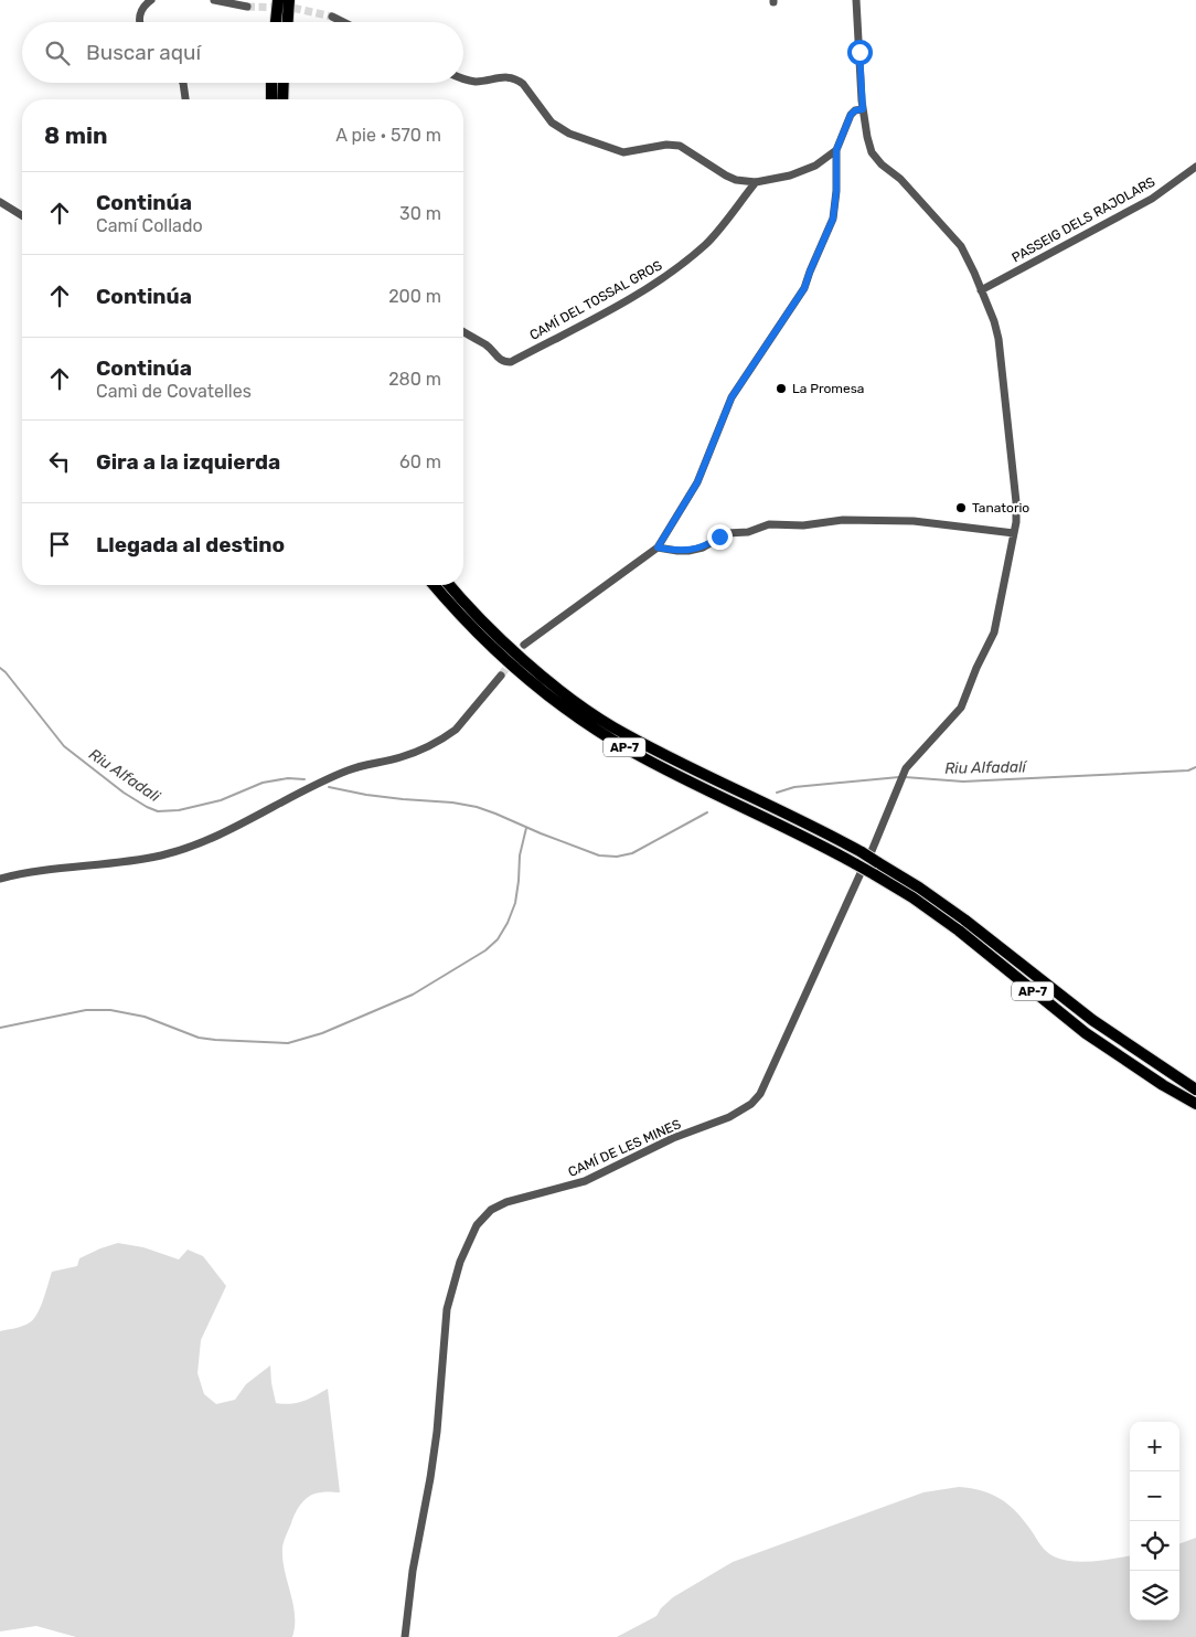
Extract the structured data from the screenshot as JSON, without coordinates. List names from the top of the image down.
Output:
{
  "streets": {
    "highway": ["AP-7"],
    "street": ["PASSEIG DELS RAJOLARS", "CAMÍ DEL TOSSAL GROS", "CAMÍ DE LES MINES"]
  },
  "crossings": [
    ["AP-7", "CAMÍ DE LES MINES"]
  ],
  "water": ["Riu Alfadalí", "Riu Alfadali"],
  "places": ["La Promesa", "Tanatorio"],
  "page": {
    "search": "Buscar aquí",
    "heading": ["8 min", "A pie · 570 m"],
    "list": [
      ["Continúa", "Camí Collado", "30 m"],
      ["Continúa", "200 m"],
      ["Continúa", "Camì de Covatelles", "280 m"],
      ["Gira a la izquierda", "60 m"],
      "Llegada al destino"
    ],
    "map_buttons": ["+", "−"]
  }
}
